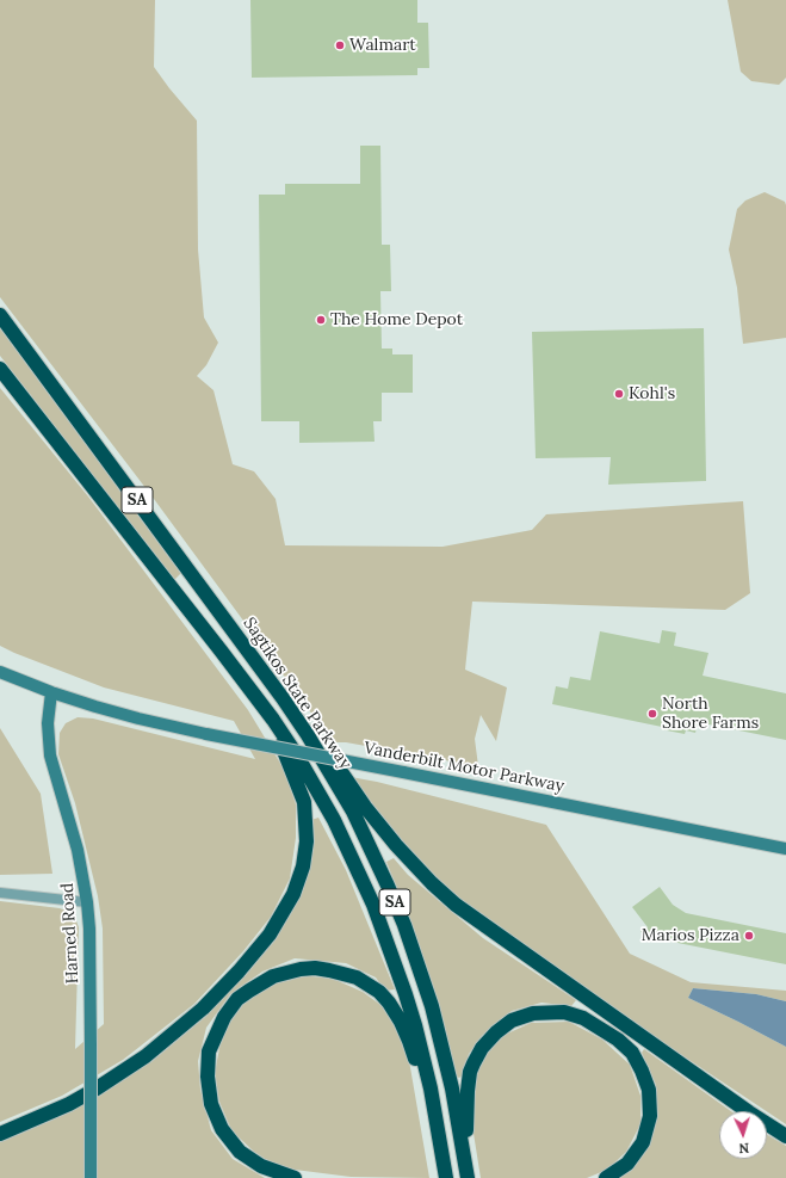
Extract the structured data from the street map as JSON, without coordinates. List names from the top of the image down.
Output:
{
  "streets": {
    "highway": ["SA", "Sagtikos State Parkway"],
    "main road": ["Vanderbilt Motor Parkway", "Harned Road"]
  },
  "crossings": [
    ["Vanderbilt Motor Parkway", "Harned Road"]
  ],
  "places": [
    "Walmart",
    "The Home Depot",
    "Kohl's",
    "North Shore Farms",
    "Marios Pizza"
  ],
  "north": "bottom"
}
